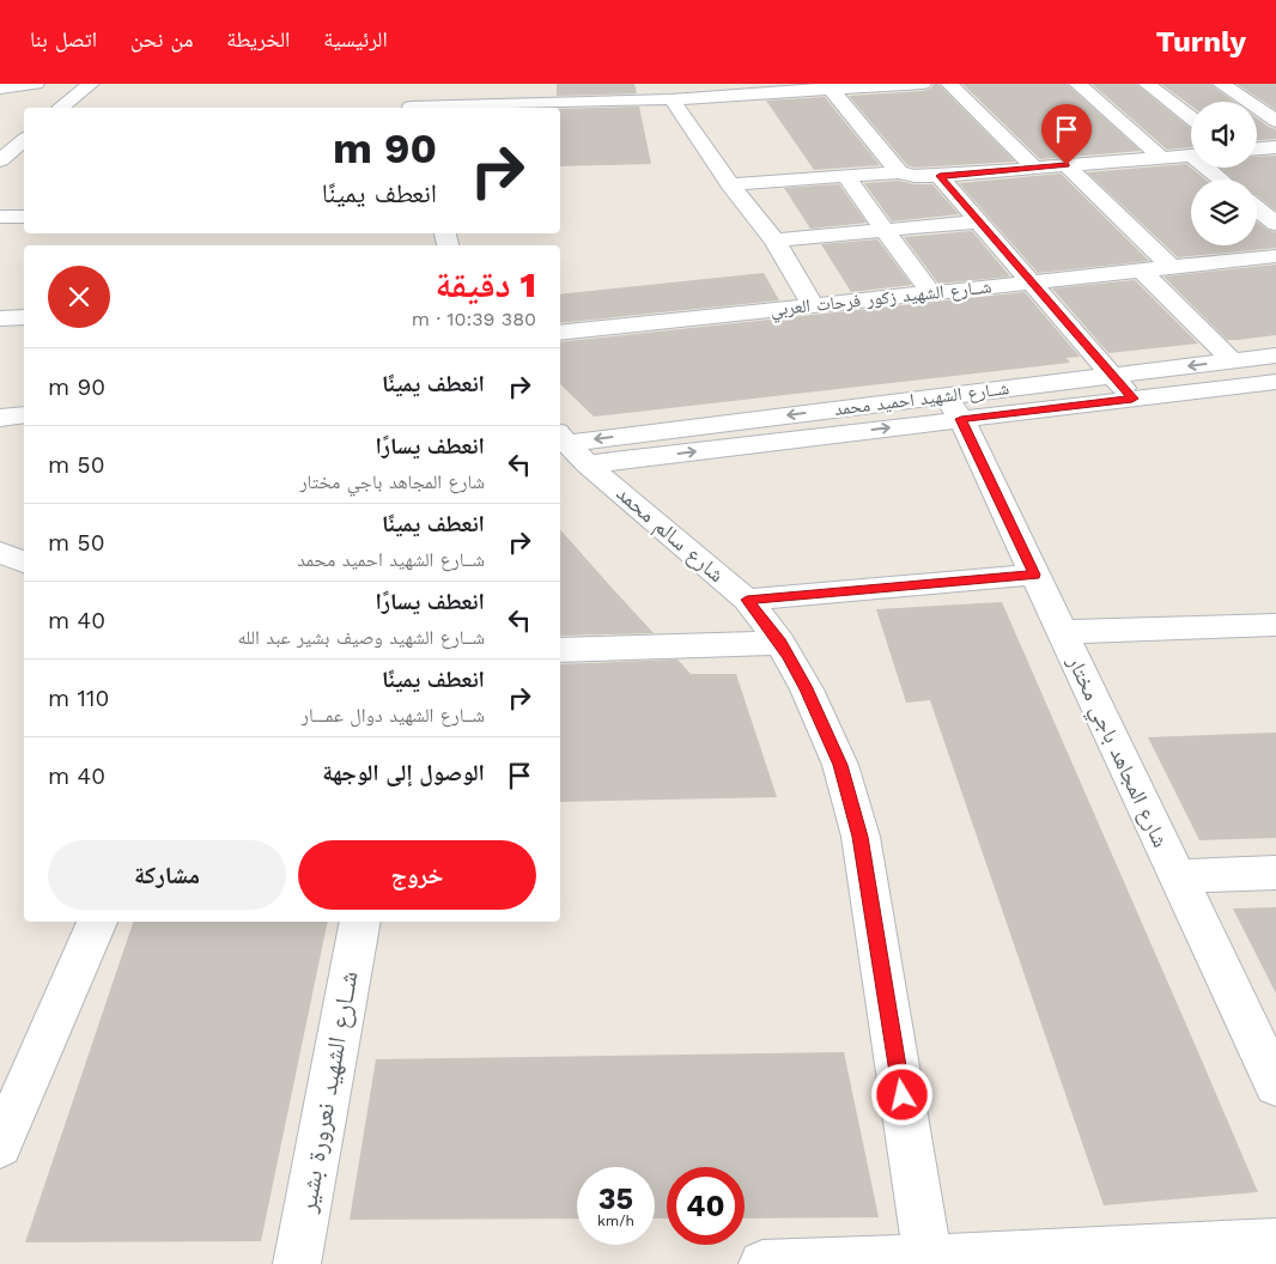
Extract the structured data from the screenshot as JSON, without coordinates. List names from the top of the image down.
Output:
{
  "streets": {
    "street": [
      "شــارع الشهيد زكور فرحات العربي",
      "شــارع الشهيد احميد محمد",
      "شارع سالم محمد",
      "شارع المجاهد باجي مختار",
      "شــارع الشهيد نعرورة بشير"
    ]
  },
  "crossings": [
    ["شــارع الشهيد احميد محمد", "شارع سالم محمد"],
    ["شــارع الشهيد احميد محمد", "شارع المجاهد باجي مختار"]
  ],
  "page": {
    "header": "Turnly",
    "nav": [
      "الرئيسية",
      "الخريطة",
      "من نحن",
      "اتصل بنا"
    ],
    "turn": ["90 m", "انعطف يمينًا"],
    "heading": ["1 دقيقة", "380 m · 10:39"],
    "list": [
      {
        "name": "انعطف يمينًا",
        "value": "90 m"
      },
      {
        "name": "انعطف يسارًا",
        "note": "شارع المجاهد باجي مختار",
        "value": "50 m"
      },
      {
        "name": "انعطف يمينًا",
        "note": "شــارع الشهيد احميد محمد",
        "value": "50 m"
      },
      {
        "name": "انعطف يسارًا",
        "note": "شــارع الشهيد وصيف بشير عبد الله",
        "value": "40 m"
      },
      {
        "name": "انعطف يمينًا",
        "note": "شــارع الشهيد دوال عمـــار",
        "value": "110 m"
      },
      {
        "name": "الوصول إلى الوجهة",
        "value": "40 m"
      }
    ],
    "buttons": ["خروج", "مشاركة"],
    "speed": "35 km/h",
    "limit": "40"
  }
}
